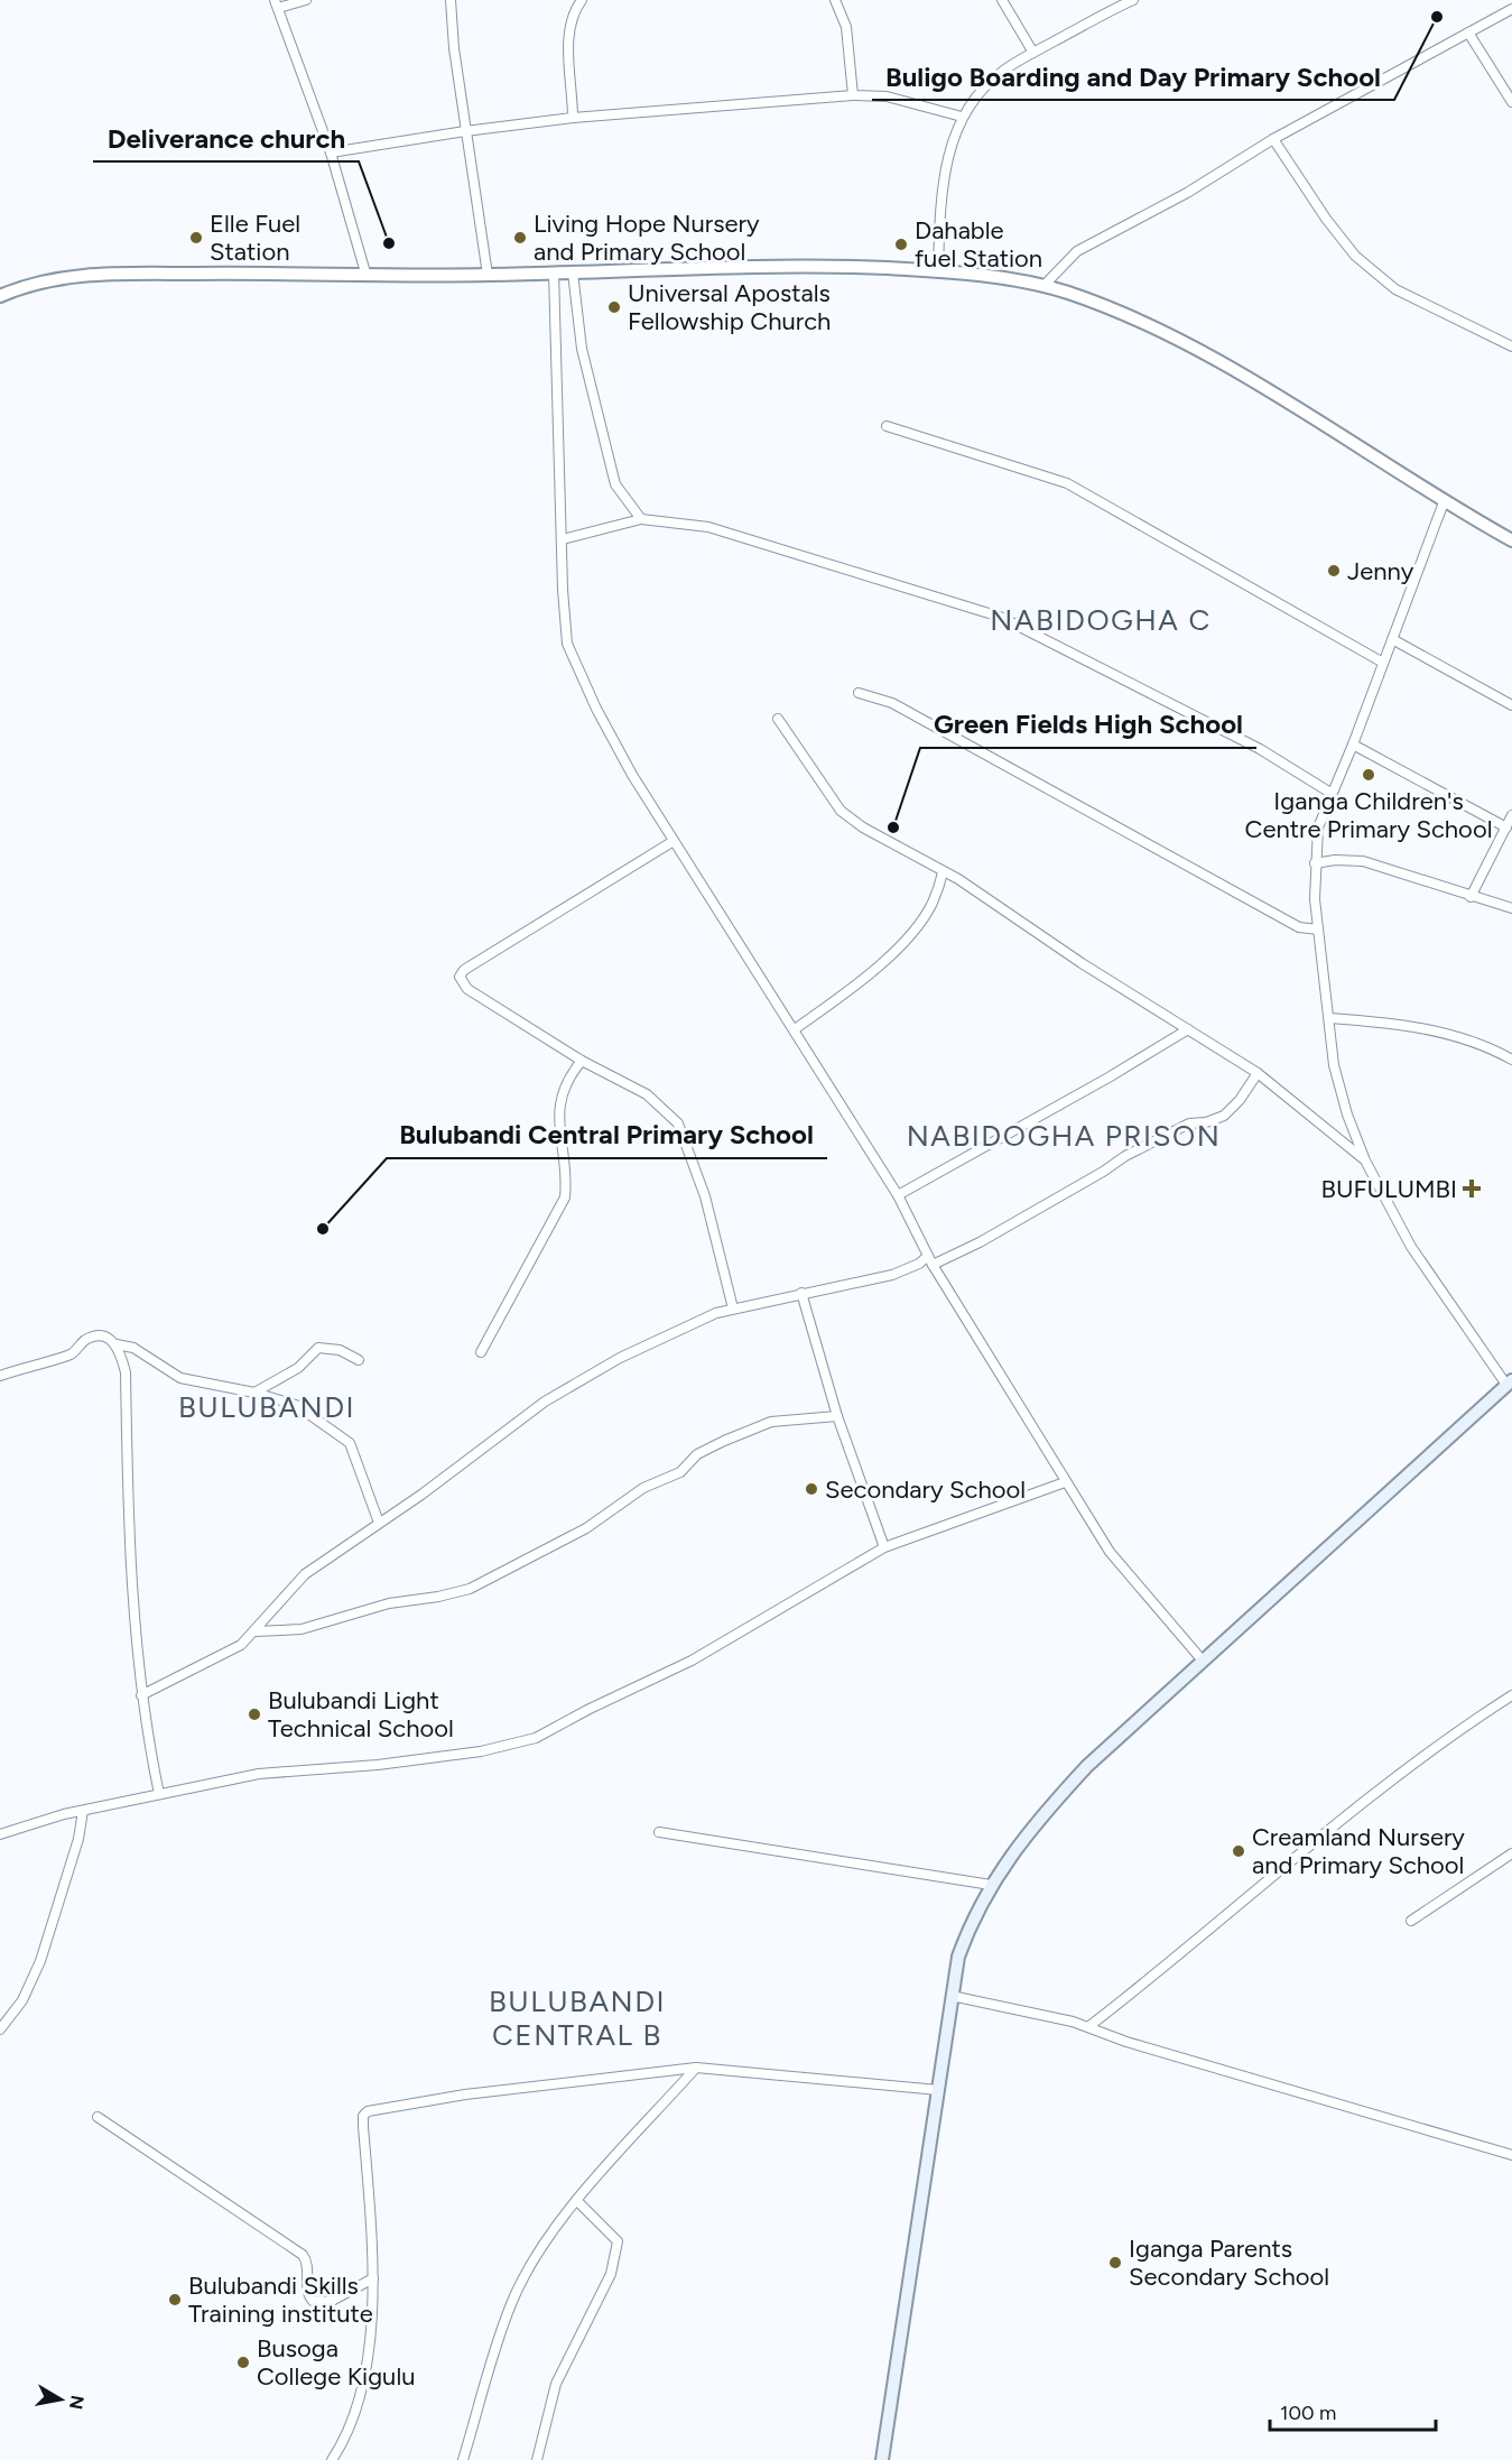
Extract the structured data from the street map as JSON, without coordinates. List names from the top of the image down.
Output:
{
  "districts": [
    "NABIDOGHA C",
    "NABIDOGHA PRISON",
    "BULUBANDI",
    "BULUBANDI CENTRAL B"
  ],
  "places": {
    "other": [
      "Buligo Boarding and Day Primary School",
      "Elle Fuel Station",
      "Living Hope Nursery and Primary School",
      "Deliverance church",
      "Dahable fuel Station",
      "Universal Apostals Fellowship Church",
      "Jenny",
      "Iganga Children's Centre Primary School",
      "Green Fields High School",
      "Bulubandi Central Primary School",
      "Secondary School",
      "Bulubandi Light Technical School",
      "Creamland Nursery and Primary School",
      "Iganga Parents Secondary School",
      "Bulubandi Skills Training institute",
      "Busoga College Kigulu"
    ],
    "health": ["BUFULUMBI"]
  },
  "scale_bar": "100 m",
  "north": "right"
}
